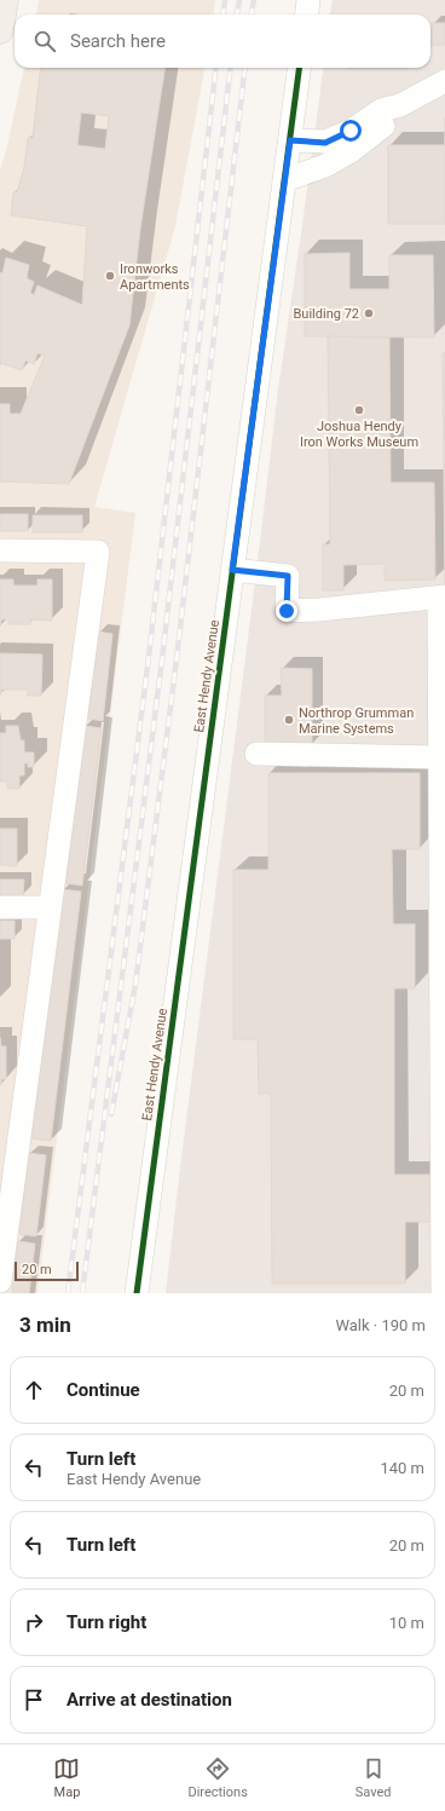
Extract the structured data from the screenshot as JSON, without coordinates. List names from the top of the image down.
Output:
{
  "streets": {
    "street": ["East Hendy Avenue"]
  },
  "places": [
    "Ironworks Apartments",
    "Building 72",
    "Joshua Hendy Iron Works Museum",
    "Northrop Grumman Marine Systems"
  ],
  "scale_bar": "20 m",
  "page": {
    "search": "Search here",
    "scale": "20 m",
    "heading": ["3 min", "Walk · 190 m"],
    "list": [
      ["Continue", "20 m"],
      ["Turn left", "East Hendy Avenue", "140 m"],
      ["Turn left", "20 m"],
      ["Turn right", "10 m"],
      "Arrive at destination"
    ],
    "nav": ["Map", "Directions", "Saved"]
  }
}
